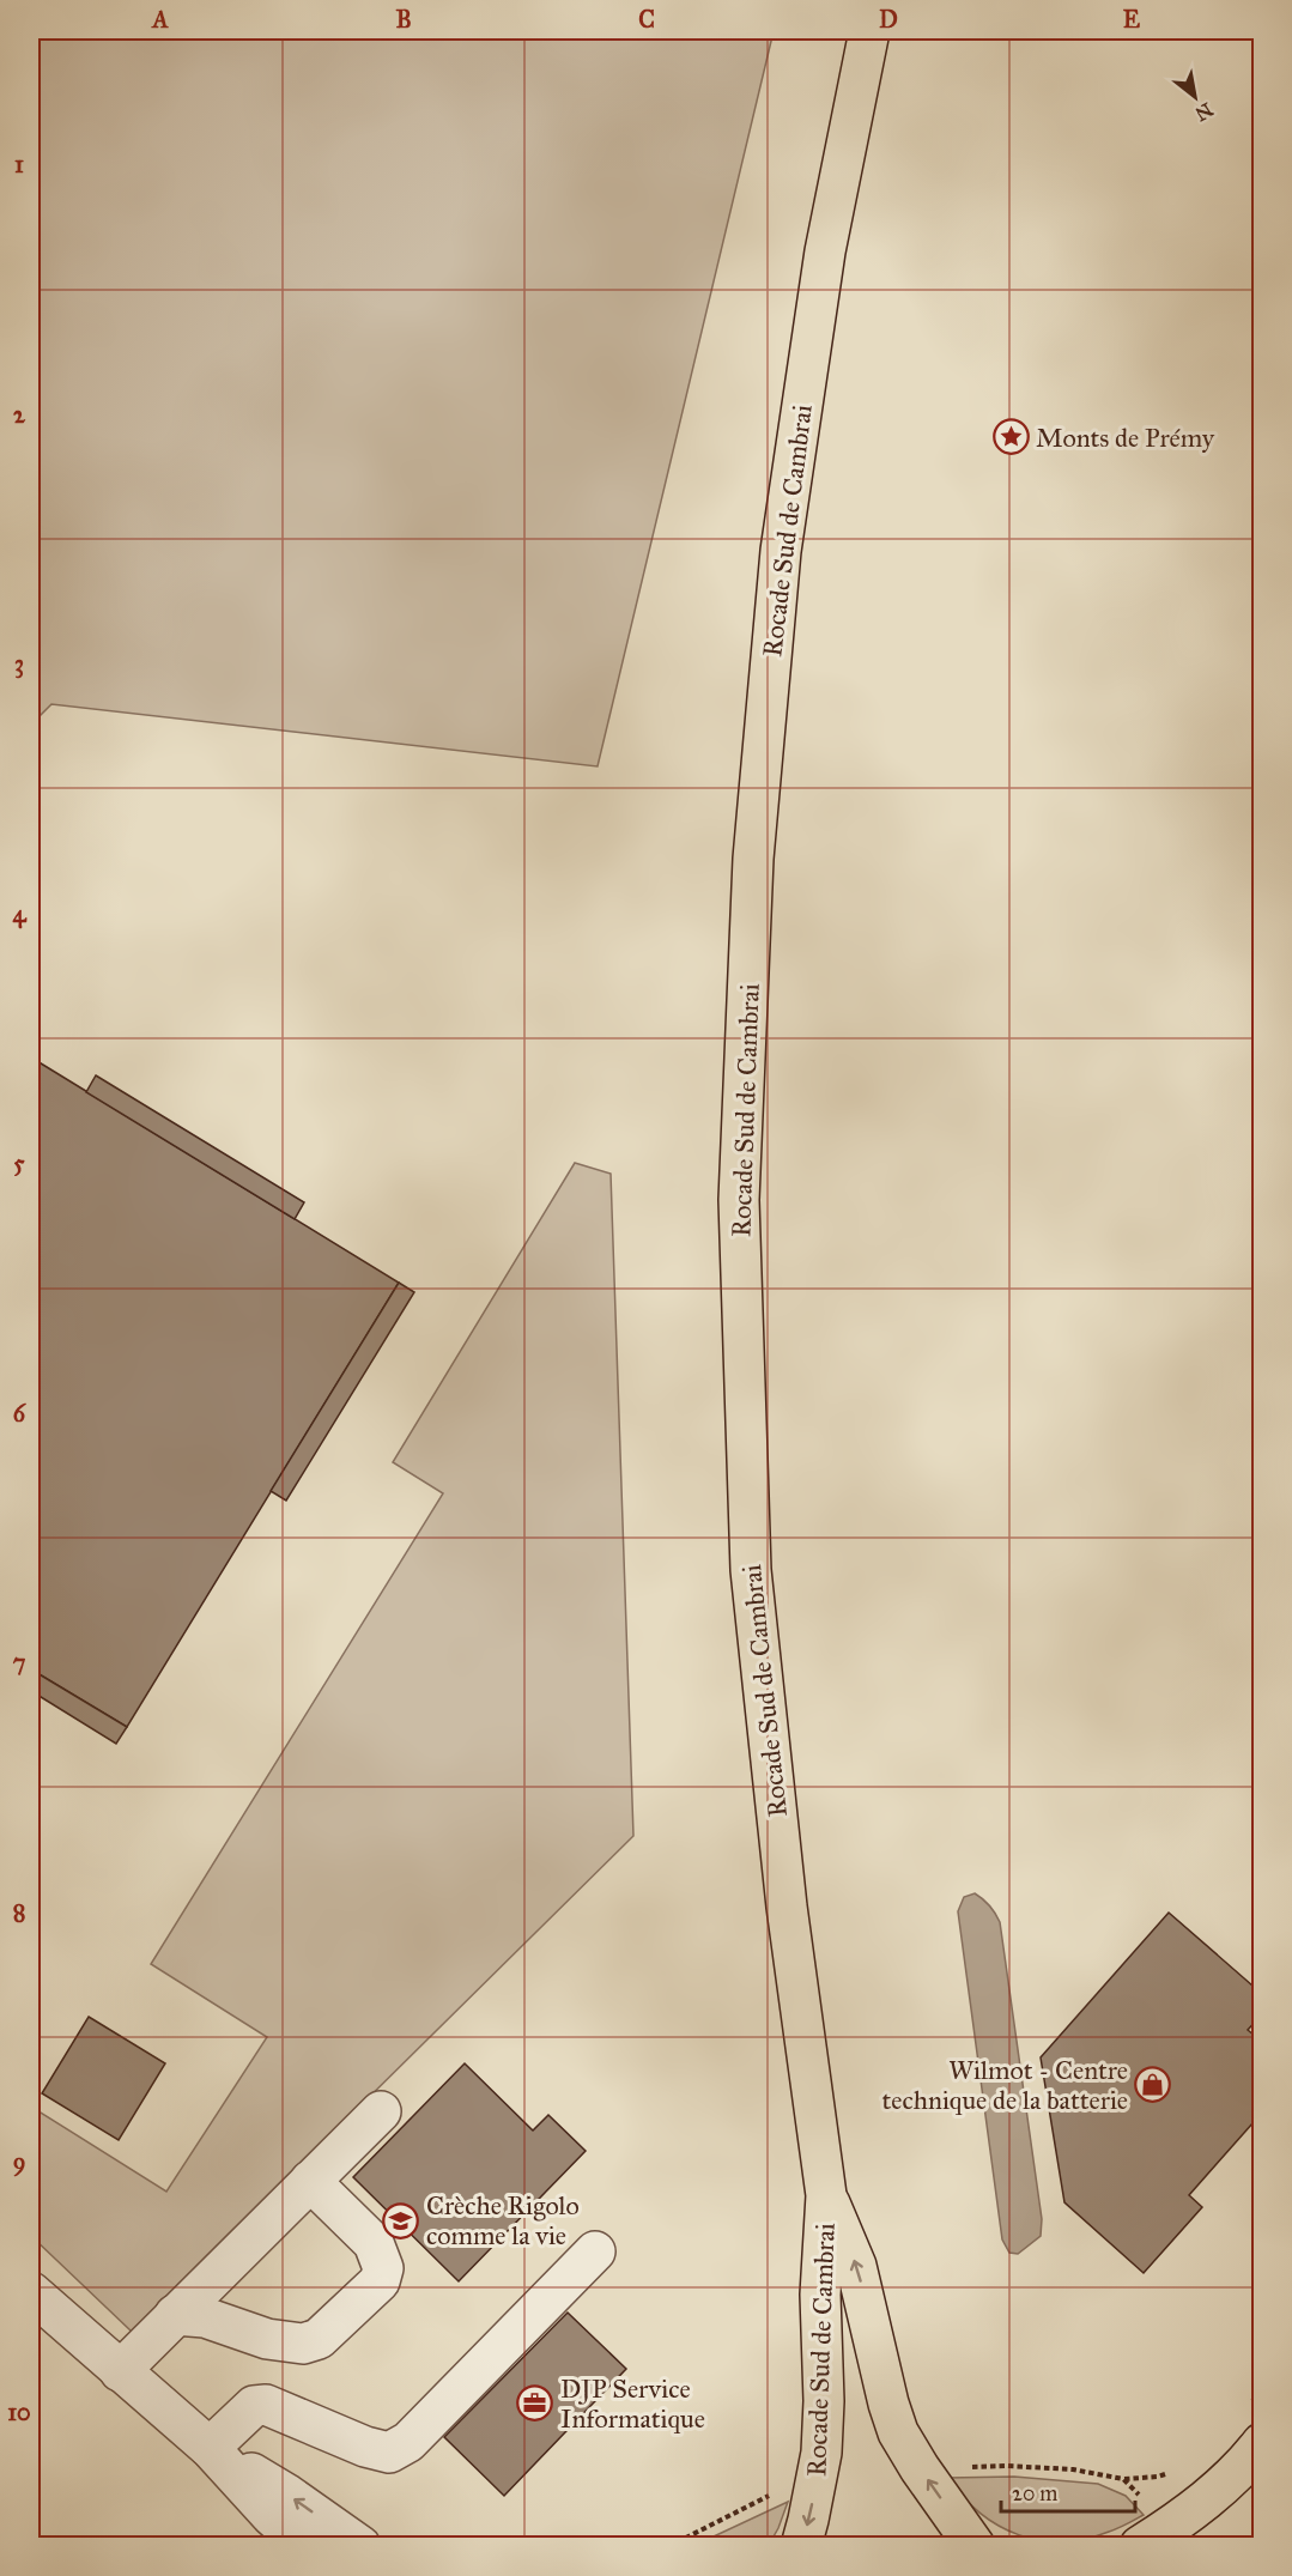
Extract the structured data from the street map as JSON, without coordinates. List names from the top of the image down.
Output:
{
  "streets": {
    "main road": ["Rocade Sud de Cambrai"]
  },
  "places": {
    "place": ["Monts de Prémy"],
    "shop": ["Wilmot - Centre technique de la batterie"],
    "school or university": ["Crèche Rigolo comme la vie"],
    "office": ["DJP Service Informatique"]
  },
  "scale_bar": "20 m",
  "north": "bottom right",
  "grid": {
    "columns": [
      "A",
      "B",
      "C",
      "D",
      "E"
    ],
    "rows": [
      "1",
      "2",
      "3",
      "4",
      "5",
      "6",
      "7",
      "8",
      "9",
      "10"
    ]
  }
}
